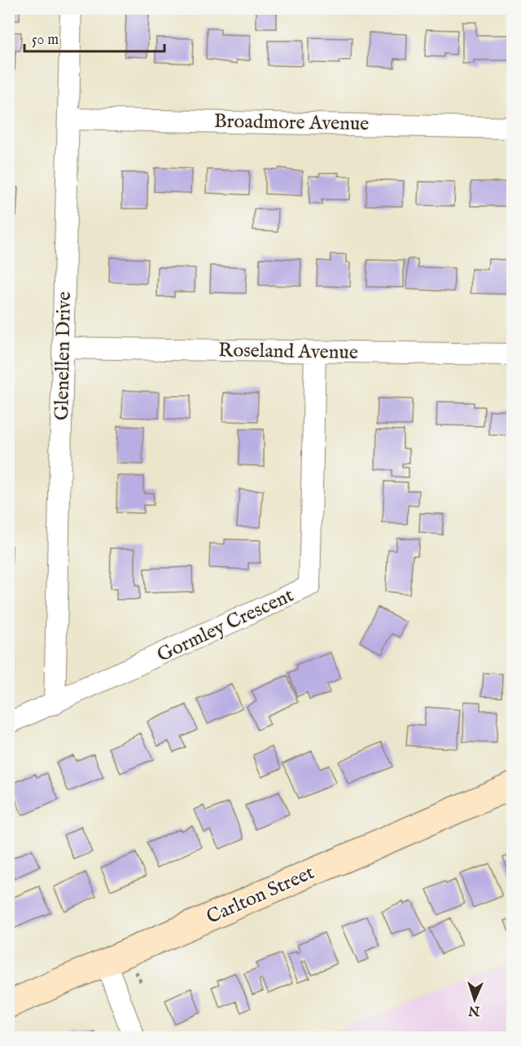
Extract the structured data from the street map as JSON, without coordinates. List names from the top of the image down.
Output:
{
  "streets": {
    "main road": ["Carlton Street"],
    "street": [
      "Broadmore Avenue",
      "Roseland Avenue",
      "Glenellen Drive",
      "Gormley Crescent"
    ]
  },
  "crossings": [
    ["Broadmore Avenue", "Glenellen Drive"],
    ["Roseland Avenue", "Glenellen Drive"],
    ["Roseland Avenue", "Gormley Crescent"],
    ["Glenellen Drive", "Gormley Crescent"]
  ],
  "scale_bar": "50 m",
  "north": "bottom"
}
